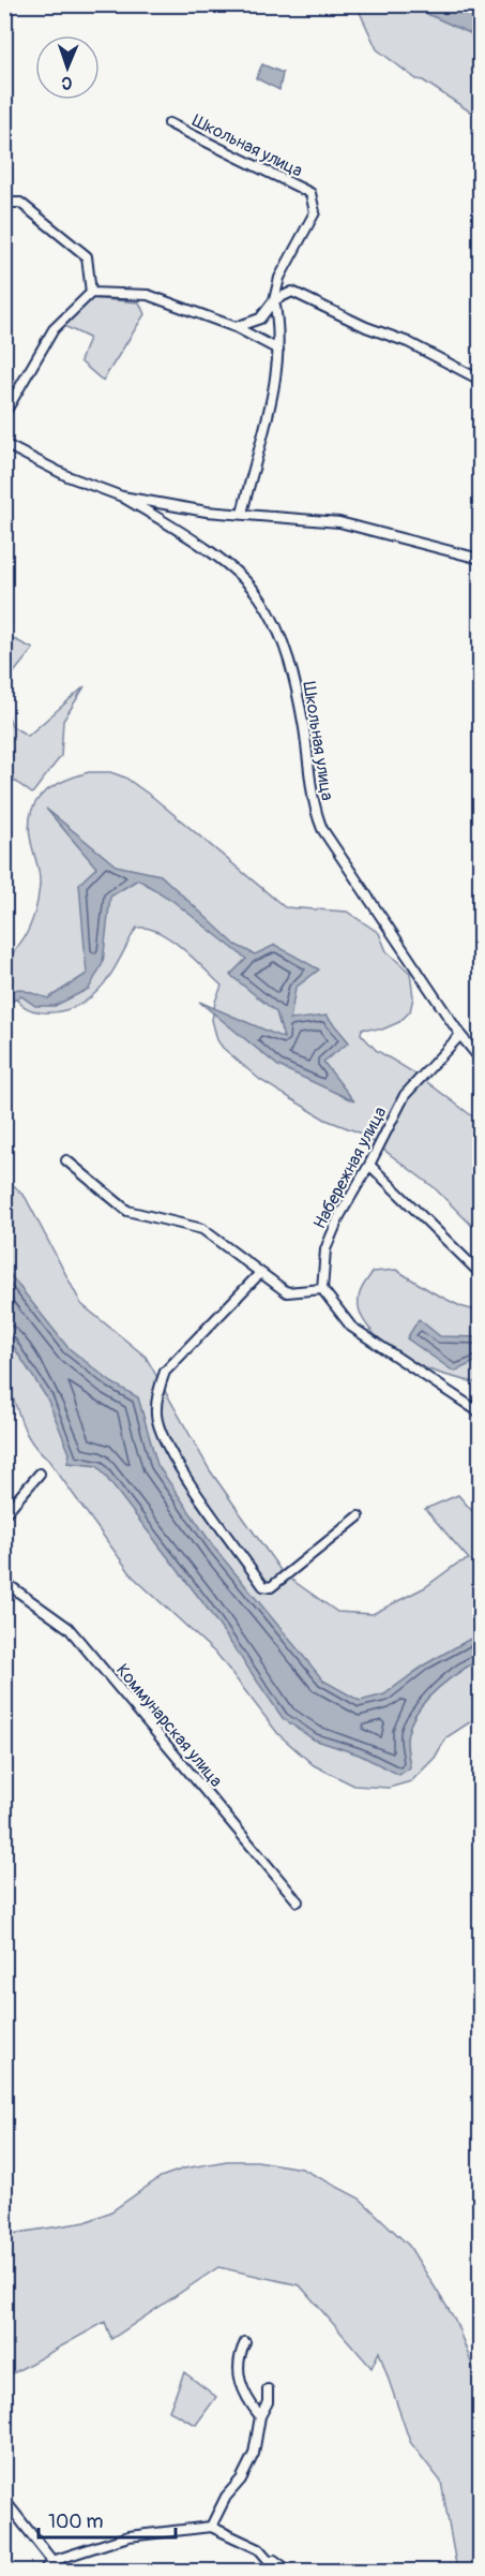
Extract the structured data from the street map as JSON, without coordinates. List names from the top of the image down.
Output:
{
  "streets": {
    "street": ["Школьная улица", "Набережная улица", "Коммунарская улица"]
  },
  "crossings": [
    ["Школьная улица", "Набережная улица"]
  ],
  "scale_bar": "100 m",
  "north": "bottom"
}
